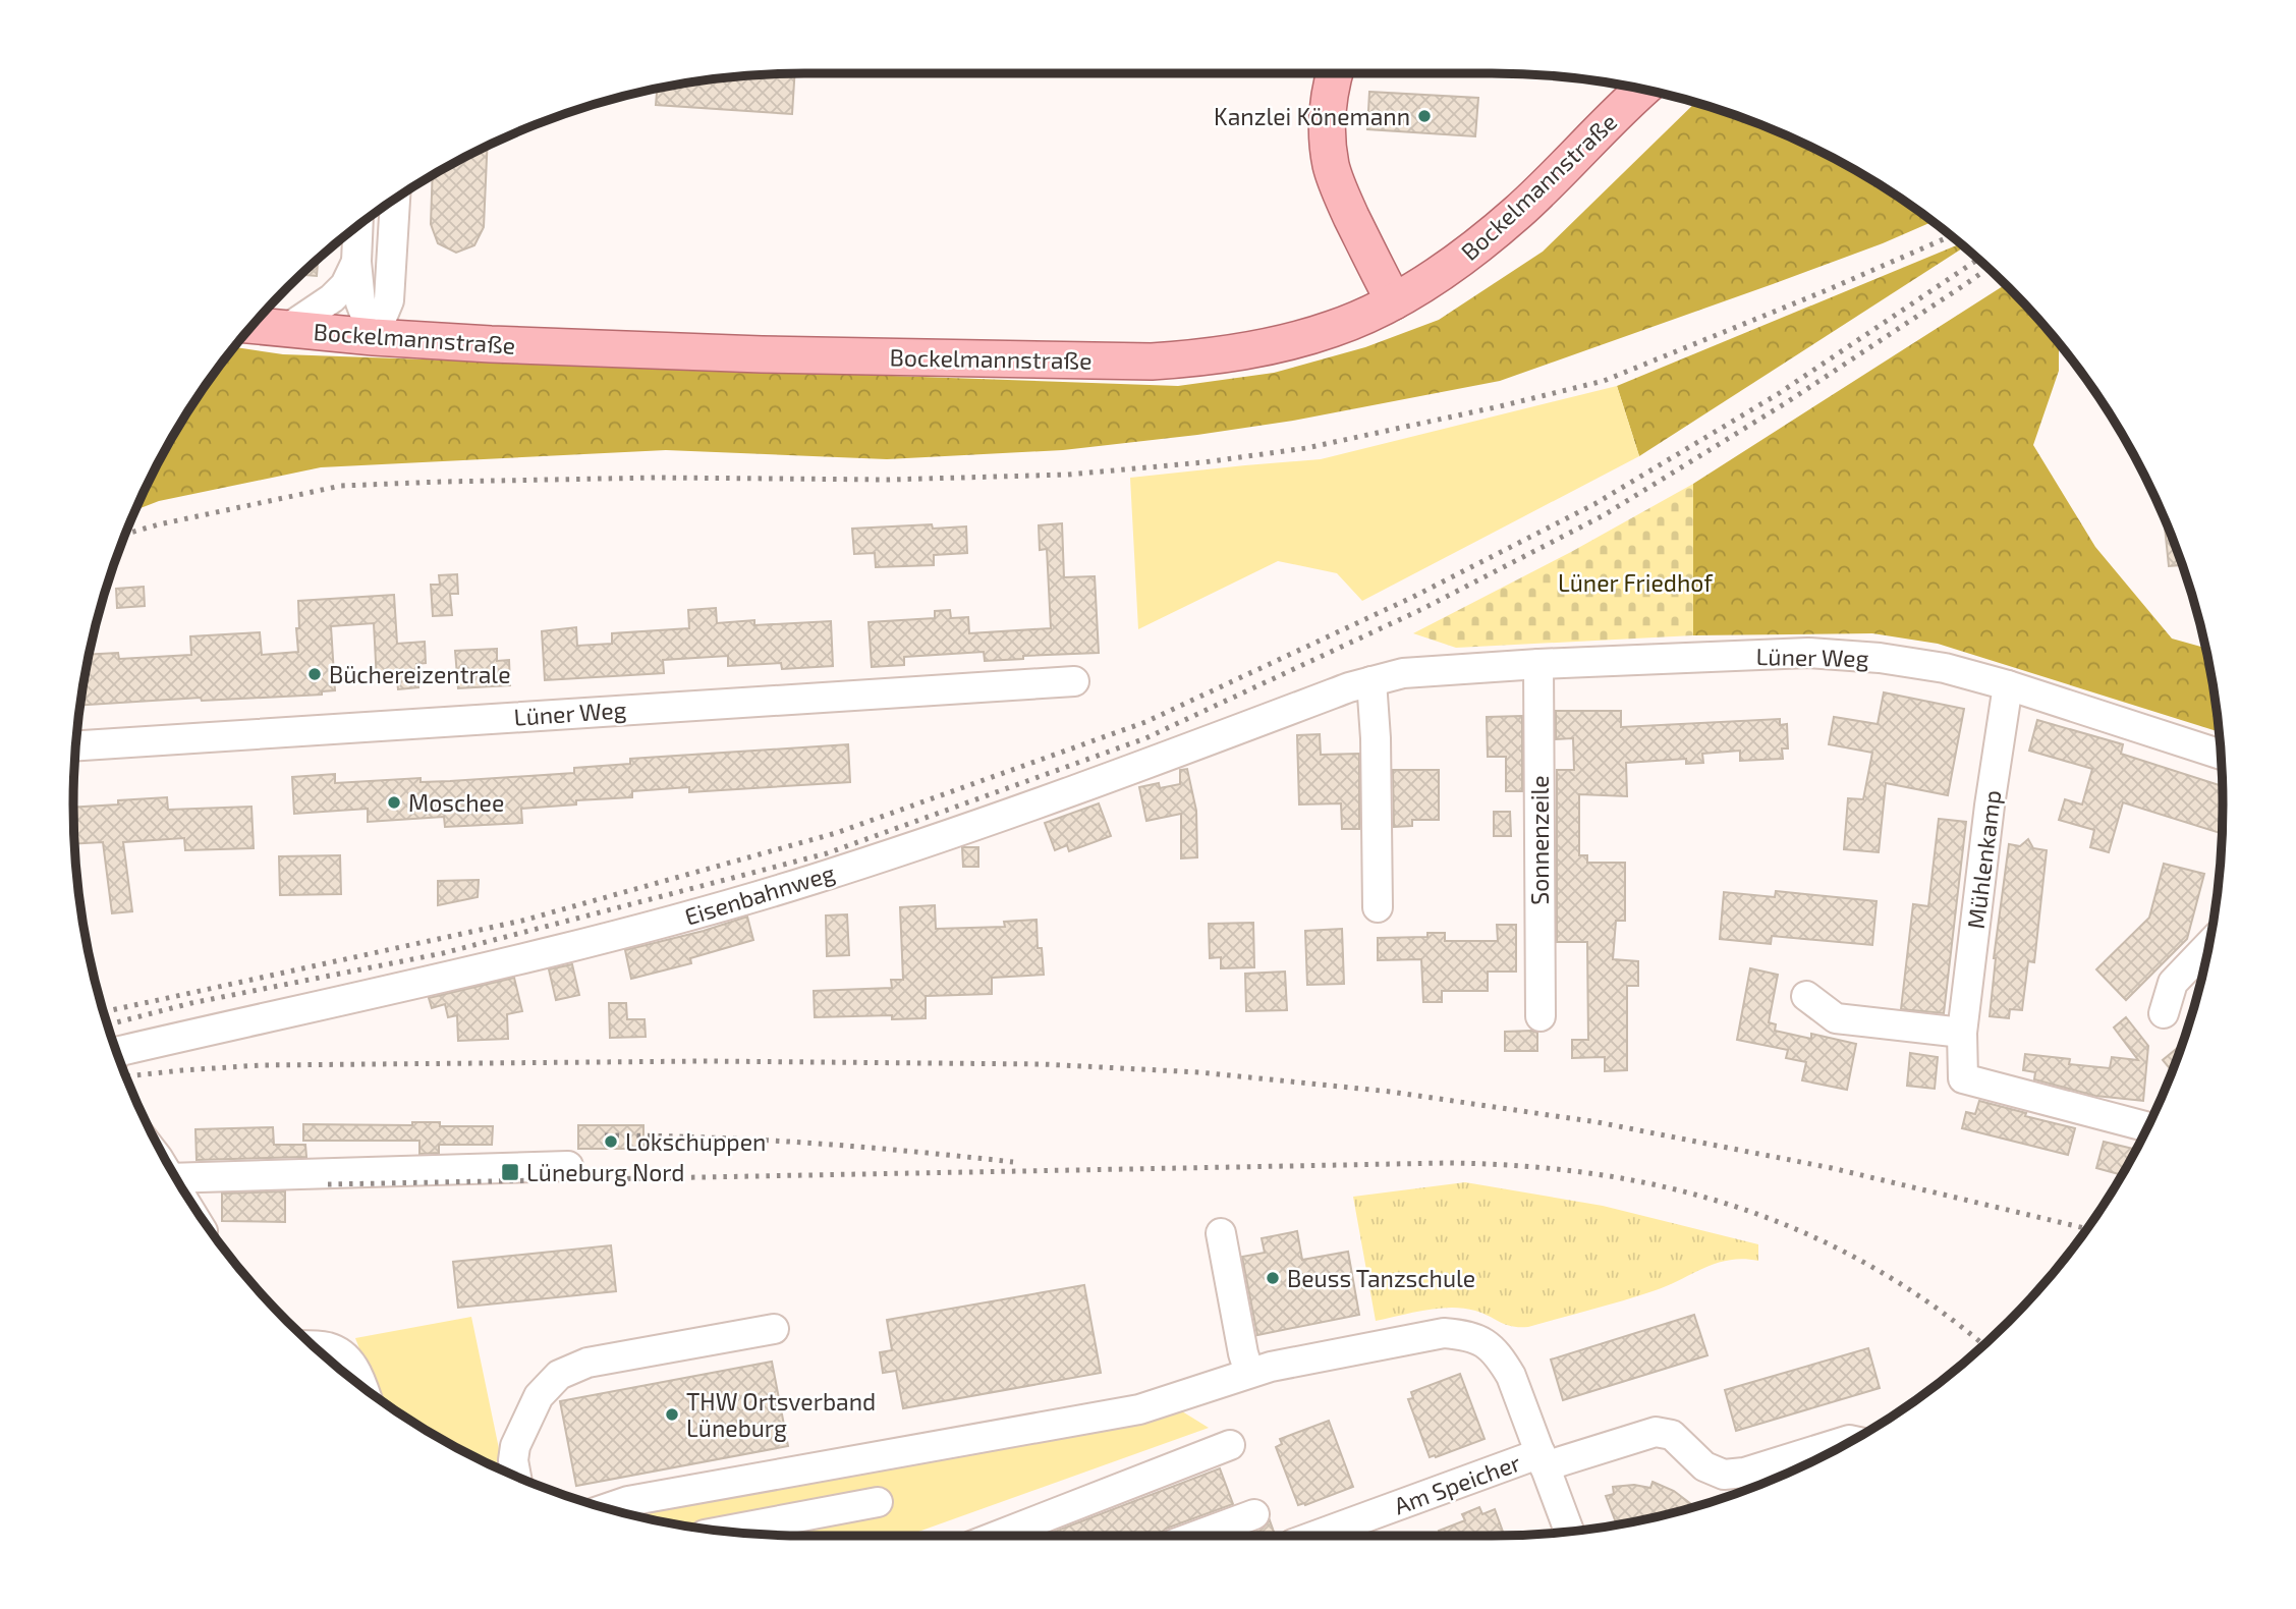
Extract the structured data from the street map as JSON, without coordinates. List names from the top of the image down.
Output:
{
  "streets": {
    "main road": ["Bockelmannstraße"],
    "street": [
      "Lüner Weg",
      "Sonnenzeile",
      "Mühlenkamp",
      "Eisenbahnweg",
      "Am Speicher"
    ]
  },
  "crossings": [
    ["Lüner Weg", "Sonnenzeile"],
    ["Lüner Weg", "Mühlenkamp"],
    ["Lüner Weg", "Eisenbahnweg"]
  ],
  "parks": ["Lüner Friedhof"],
  "places": {
    "other": [
      "Kanzlei Könemann",
      "Büchereizentrale",
      "Moschee",
      "Lokschuppen",
      "Beuss Tanzschule",
      "THW Ortsverband Lüneburg"
    ],
    "transit": ["Lüneburg Nord"]
  }
}
